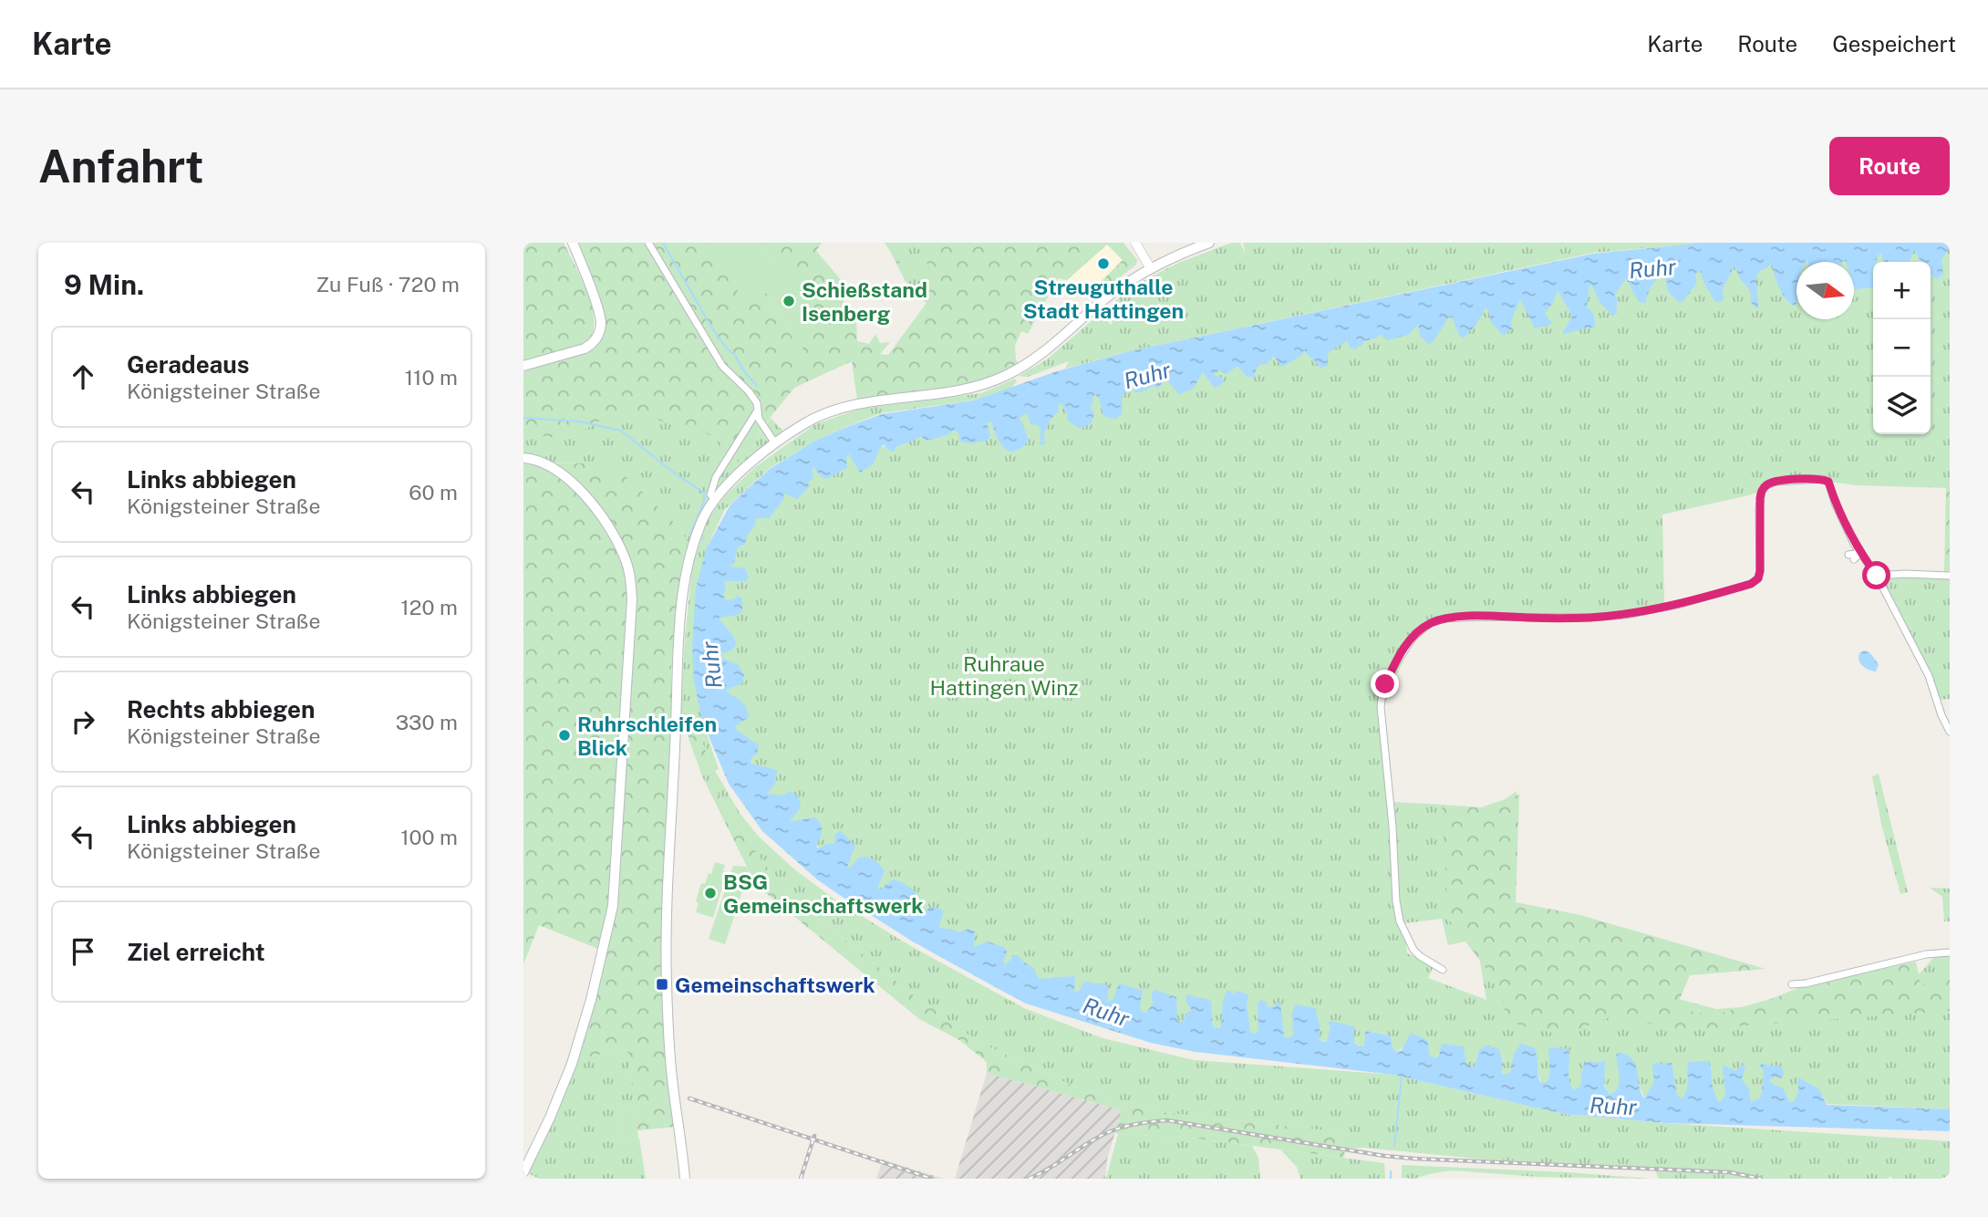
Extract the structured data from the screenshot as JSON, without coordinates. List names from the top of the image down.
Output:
{
  "water": ["Ruhr"],
  "parks": ["Ruhraue Hattingen Winz"],
  "places": {
    "other": [
      "Streuguthalle Stadt Hattingen",
      "Schießstand Isenberg",
      "Ruhrschleifen Blick",
      "BSG Gemeinschaftswerk"
    ],
    "transit": ["Gemeinschaftswerk"]
  },
  "north": "right",
  "page": {
    "header": "Karte",
    "nav": ["Karte", "Route", "Gespeichert"],
    "buttons": "Route",
    "title": "Anfahrt",
    "heading": ["9 Min.", "Zu Fuß · 720 m"],
    "map_buttons": ["+", "−"],
    "list": [
      ["Geradeaus", "Königsteiner Straße", "110 m"],
      ["Links abbiegen", "Königsteiner Straße", "60 m"],
      ["Links abbiegen", "Königsteiner Straße", "120 m"],
      ["Rechts abbiegen", "Königsteiner Straße", "330 m"],
      ["Links abbiegen", "Königsteiner Straße", "100 m"],
      "Ziel erreicht"
    ]
  }
}
